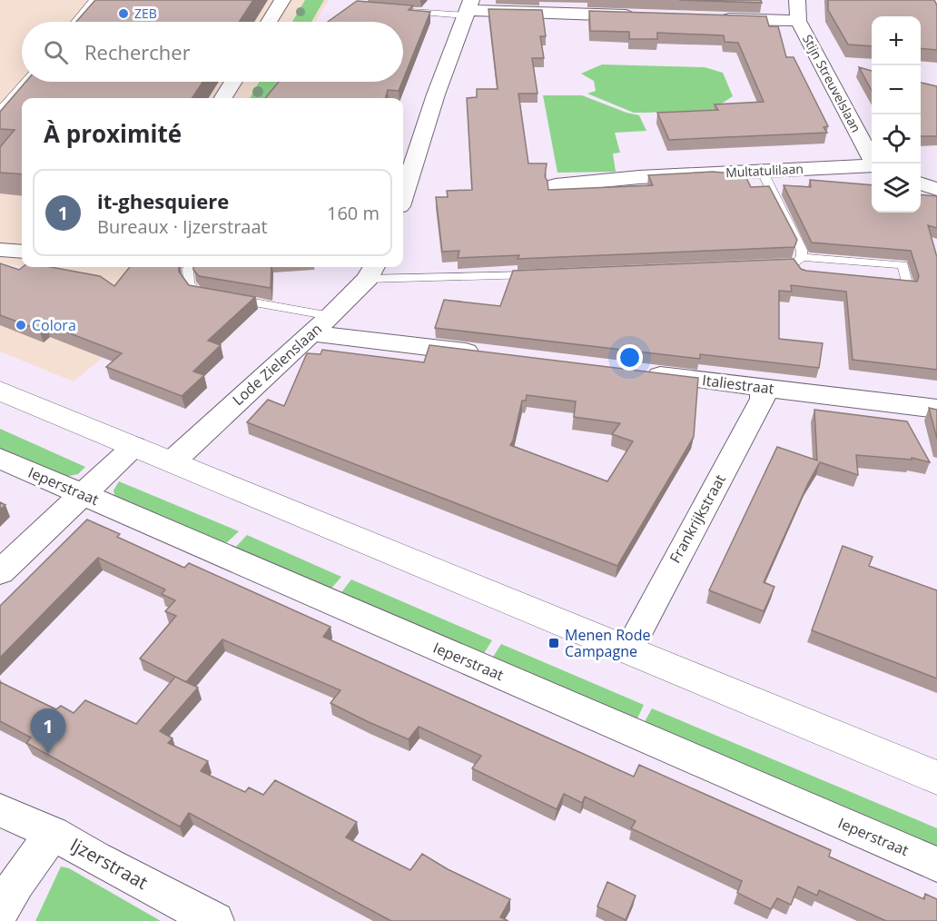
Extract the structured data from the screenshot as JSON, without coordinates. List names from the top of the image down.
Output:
{
  "streets": {
    "street": [
      "Stijn Streuvelslaan",
      "Multatulilaan",
      "Lode Zielenslaan",
      "Italiestraat",
      "Ieperstraat",
      "Frankrijkstraat",
      "Ijzerstraat"
    ]
  },
  "crossings": [
    ["Italiestraat", "Frankrijkstraat"]
  ],
  "places": {
    "other": ["ZEB", "Colora"],
    "transit": ["Menen Rode Campagne"]
  },
  "page": {
    "map_buttons": ["+", "−"],
    "search": "Rechercher",
    "heading": "À proximité",
    "list": [
      {
        "mark": "1",
        "name": "it-ghesquiere",
        "note": "Bureaux · Ijzerstraat",
        "value": "160 m"
      }
    ],
    "pins": "1"
  }
}
